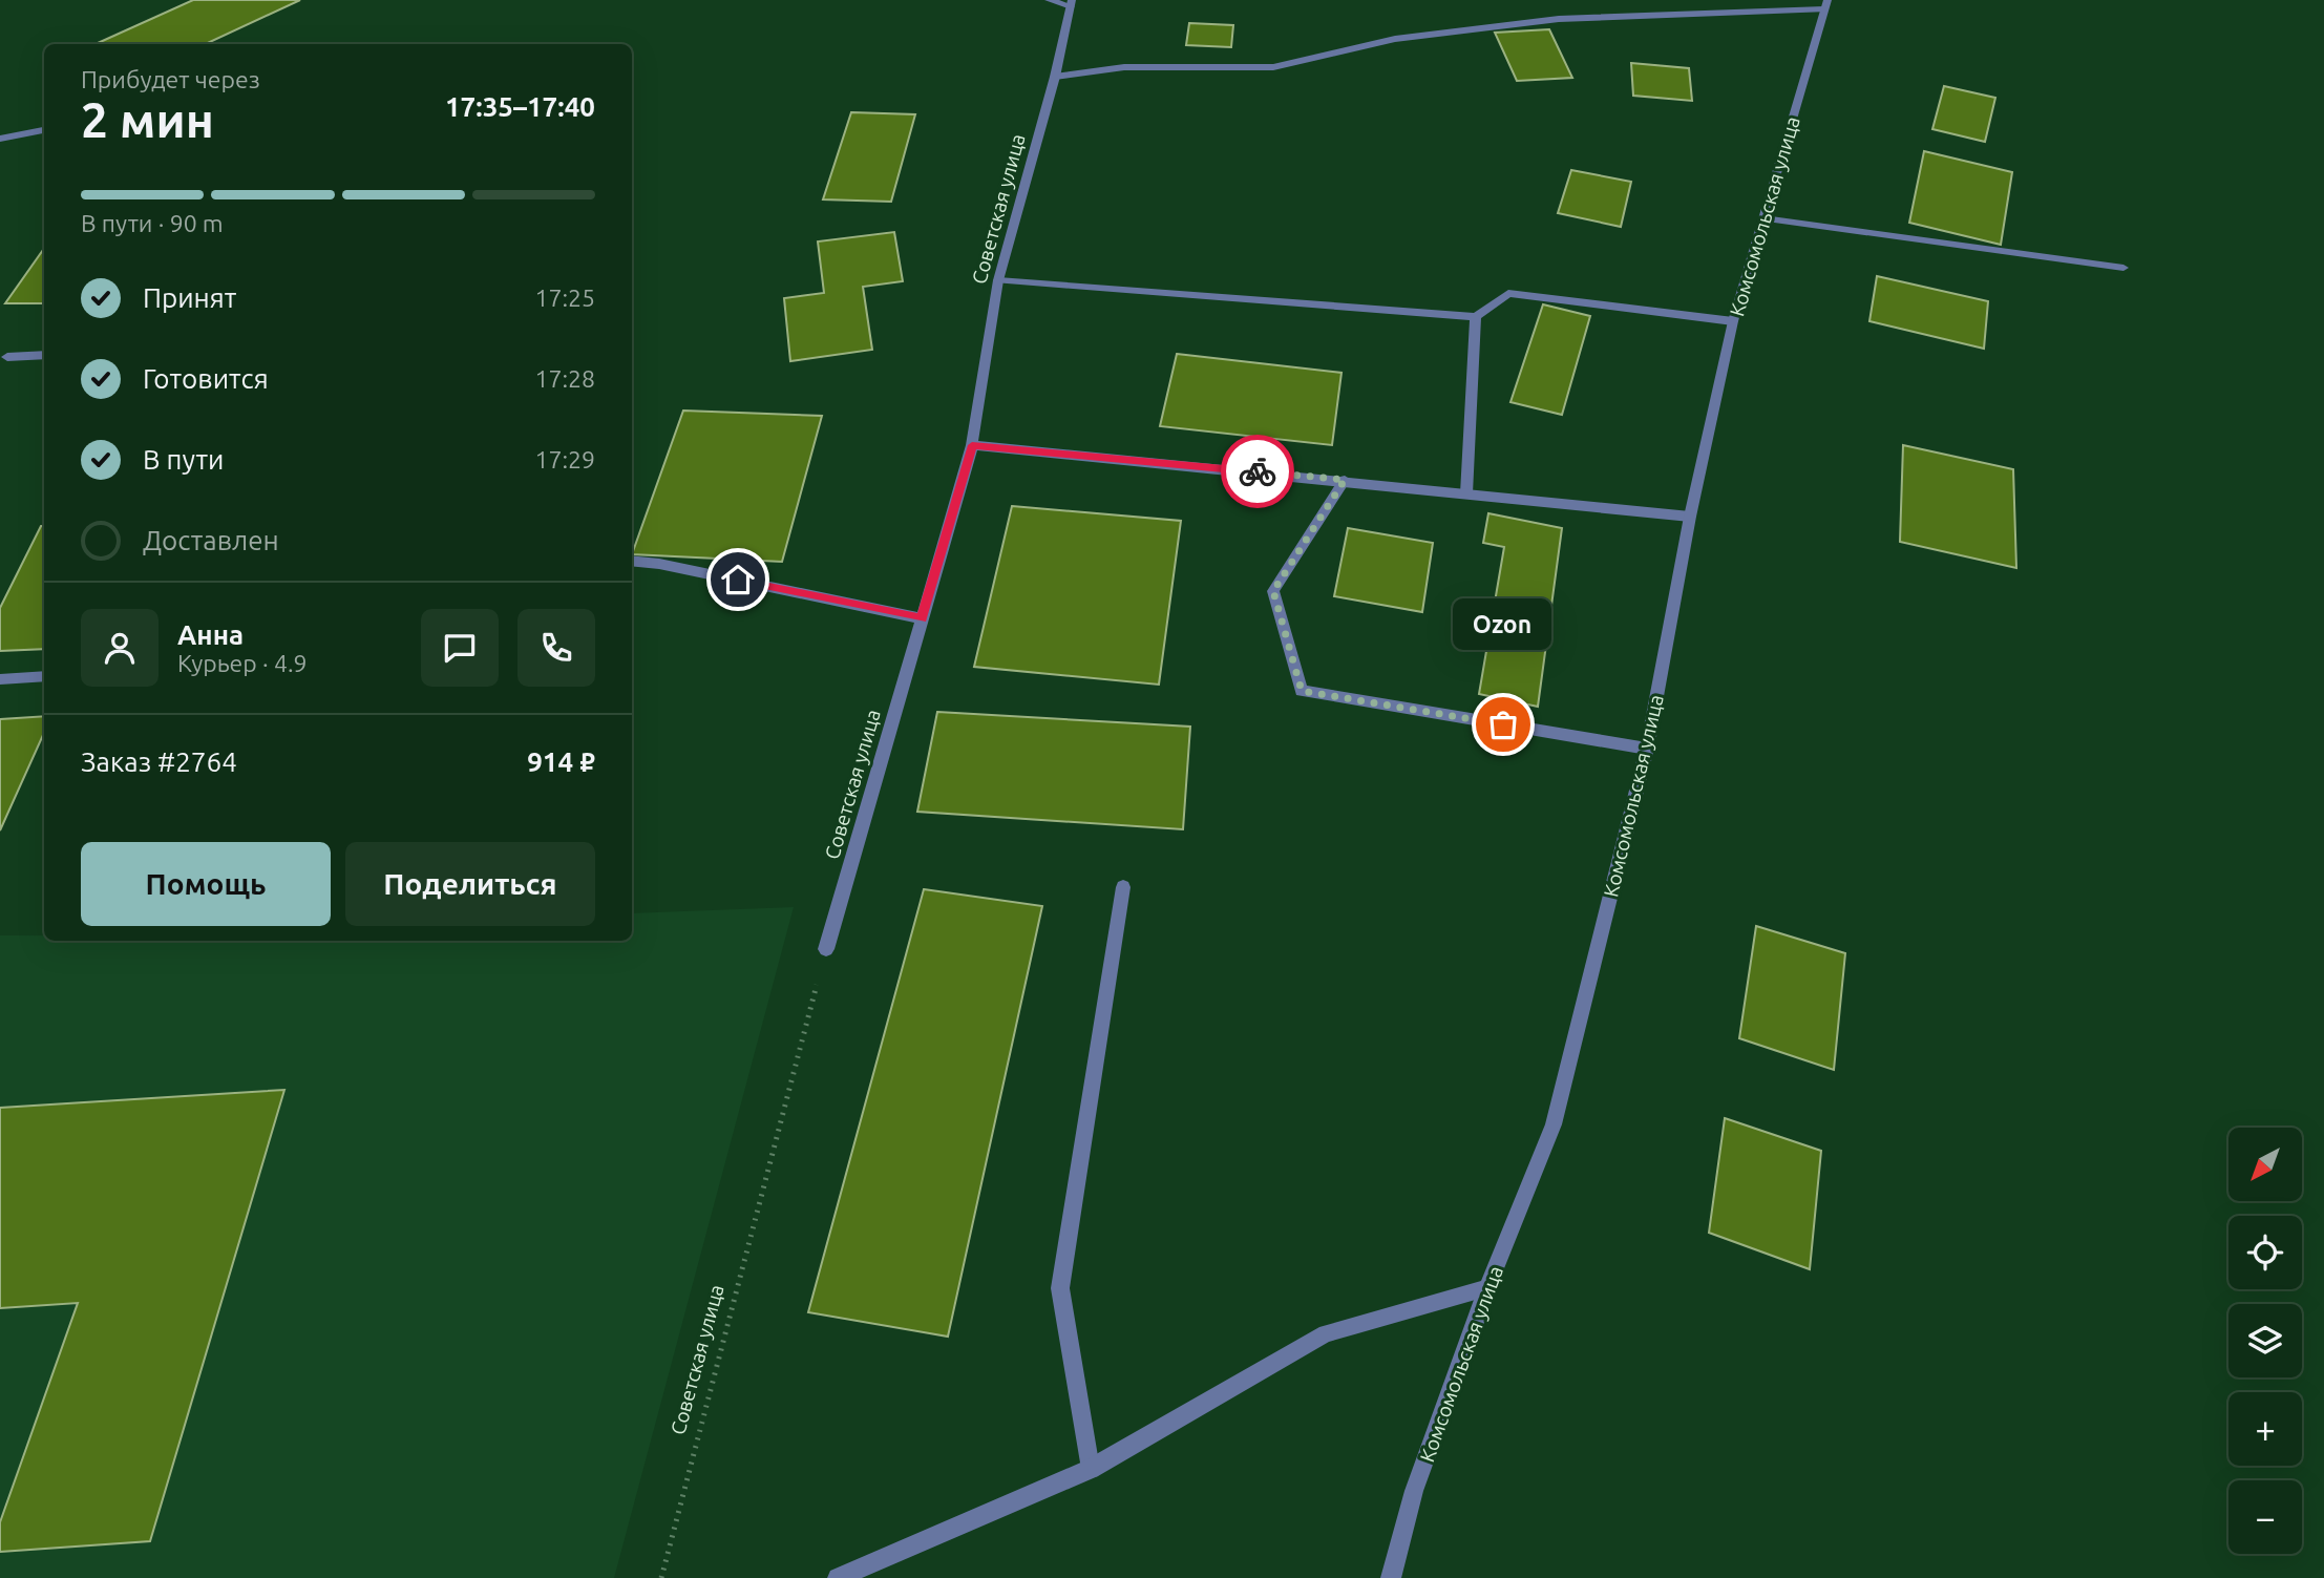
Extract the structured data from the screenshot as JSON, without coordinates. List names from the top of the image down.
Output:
{
  "streets": {
    "street": ["Советская улица", "Комсомольская улица"]
  },
  "places": ["Ozon"],
  "north": "bottom left",
  "page": {
    "heading": ["2 мин", "Прибудет через", "17:35–17:40"],
    "panel": [
      "Анна",
      "Курьер · 4.9",
      "Заказ #2764",
      "914 ₽"
    ],
    "bar": "В пути · 90 m",
    "list": [
      ["Принят", "17:25"],
      ["Готовится", "17:28"],
      ["В пути", "17:29"],
      "Доставлен"
    ],
    "bubble": "Ozon",
    "buttons": ["Помощь", "Поделиться"],
    "map_buttons": ["+", "−"]
  }
}
